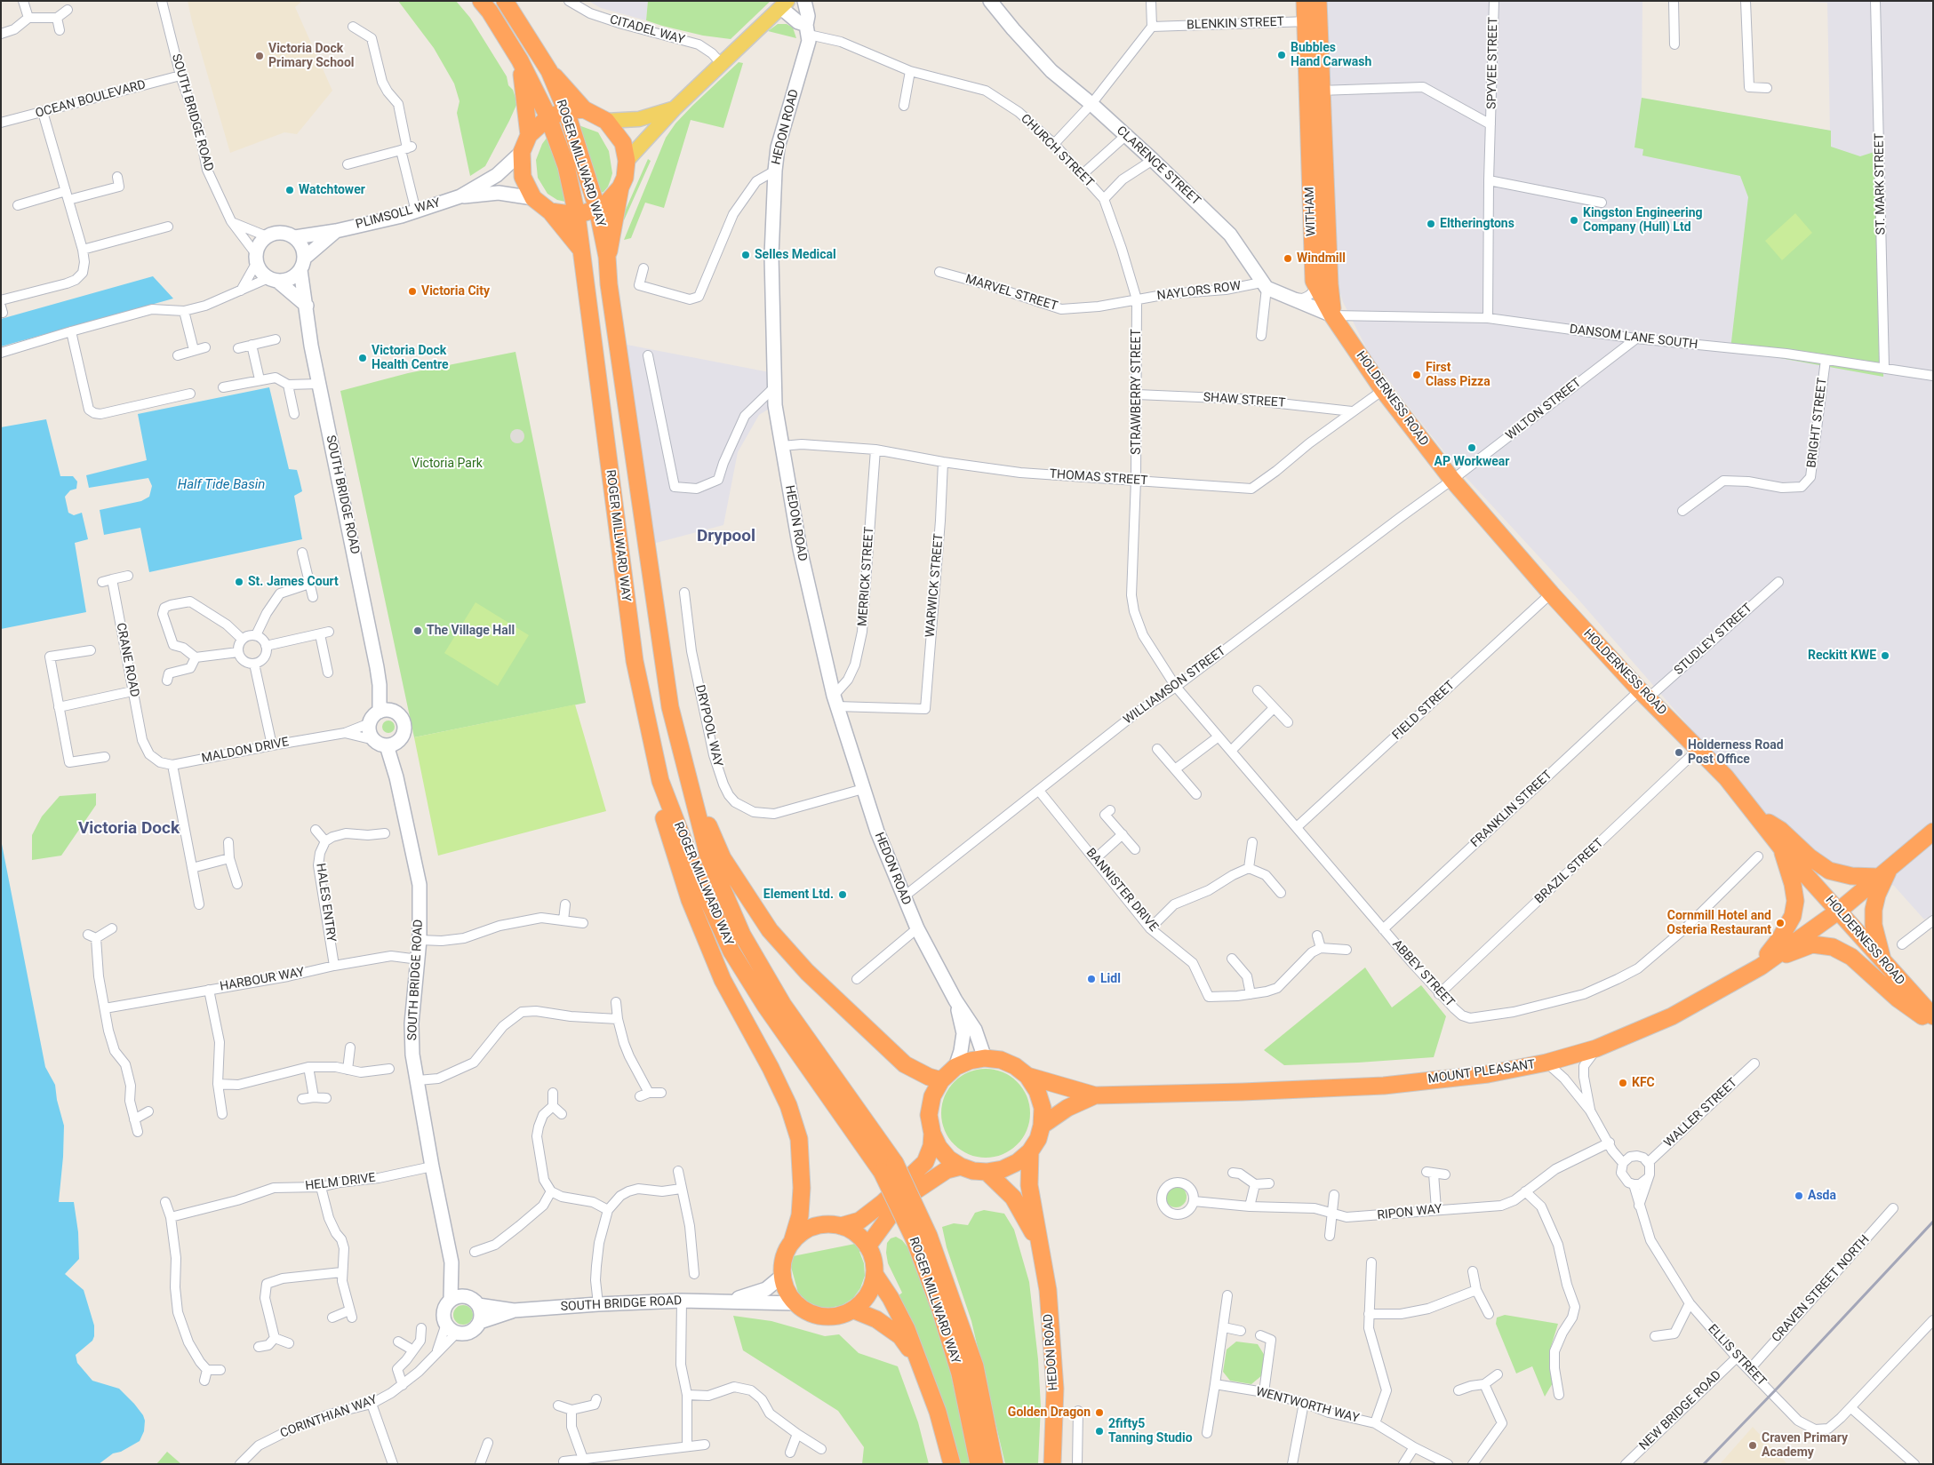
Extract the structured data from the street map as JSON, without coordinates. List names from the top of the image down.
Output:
{
  "streets": {
    "highway": [
      "HEDON ROAD",
      "ROGER MILLWARD WAY",
      "WITHAM",
      "HOLDERNESS ROAD",
      "MOUNT PLEASANT"
    ],
    "street": [
      "BLENKIN STREET",
      "CITADEL WAY",
      "SPYVEE STREET",
      "OCEAN BOULEVARD",
      "SOUTH BRIDGE ROAD",
      "CHURCH STREET",
      "CLARENCE STREET",
      "ST. MARK STREET",
      "PLIMSOLL WAY",
      "NAYLORS ROW",
      "MARVEL STREET",
      "DANSOM LANE SOUTH",
      "STRAWBERRY STREET",
      "SHAW STREET",
      "WILTON STREET",
      "BRIGHT STREET",
      "THOMAS STREET",
      "MERRICK STREET",
      "WARWICK STREET",
      "STUDLEY STREET",
      "CRANE ROAD",
      "WILLIAMSON STREET",
      "FIELD STREET",
      "DRYPOOL WAY",
      "MALDON DRIVE",
      "FRANKLIN STREET",
      "BRAZIL STREET",
      "BANNISTER DRIVE",
      "HALES ENTRY",
      "ABBEY STREET",
      "HARBOUR WAY",
      "WALLER STREET",
      "HELM DRIVE",
      "RIPON WAY",
      "CRAVEN STREET NORTH",
      "ELLIS STREET",
      "WENTWORTH WAY",
      "NEW BRIDGE ROAD",
      "CORINTHIAN WAY"
    ]
  },
  "crossings": [
    ["BLENKIN STREET", "WITHAM"],
    ["SPYVEE STREET", "DANSOM LANE SOUTH"],
    ["OCEAN BOULEVARD", "SOUTH BRIDGE ROAD"],
    ["SOUTH BRIDGE ROAD", "PLIMSOLL WAY"],
    ["SOUTH BRIDGE ROAD", "MALDON DRIVE"],
    ["SOUTH BRIDGE ROAD", "HARBOUR WAY"],
    ["SOUTH BRIDGE ROAD", "HELM DRIVE"],
    ["SOUTH BRIDGE ROAD", "CORINTHIAN WAY"],
    ["HEDON ROAD", "CHURCH STREET"],
    ["HEDON ROAD", "THOMAS STREET"],
    ["HEDON ROAD", "MERRICK STREET"],
    ["HEDON ROAD", "WARWICK STREET"],
    ["HEDON ROAD", "WILLIAMSON STREET"],
    ["HEDON ROAD", "DRYPOOL WAY"],
    ["CHURCH STREET", "NAYLORS ROW"],
    ["CHURCH STREET", "MARVEL STREET"],
    ["CHURCH STREET", "STRAWBERRY STREET"],
    ["CLARENCE STREET", "NAYLORS ROW"],
    ["ST. MARK STREET", "DANSOM LANE SOUTH"],
    ["WITHAM", "DANSOM LANE SOUTH"],
    ["WITHAM", "HOLDERNESS ROAD"],
    ["NAYLORS ROW", "MARVEL STREET"],
    ["NAYLORS ROW", "STRAWBERRY STREET"],
    ["MARVEL STREET", "STRAWBERRY STREET"],
    ["DANSOM LANE SOUTH", "HOLDERNESS ROAD"],
    ["DANSOM LANE SOUTH", "WILTON STREET"],
    ["DANSOM LANE SOUTH", "BRIGHT STREET"],
    ["STRAWBERRY STREET", "SHAW STREET"],
    ["STRAWBERRY STREET", "THOMAS STREET"],
    ["STRAWBERRY STREET", "WILLIAMSON STREET"],
    ["STRAWBERRY STREET", "ABBEY STREET"],
    ["HOLDERNESS ROAD", "WILTON STREET"],
    ["HOLDERNESS ROAD", "THOMAS STREET"],
    ["HOLDERNESS ROAD", "STUDLEY STREET"],
    ["HOLDERNESS ROAD", "WILLIAMSON STREET"],
    ["HOLDERNESS ROAD", "FIELD STREET"],
    ["HOLDERNESS ROAD", "FRANKLIN STREET"],
    ["HOLDERNESS ROAD", "BRAZIL STREET"],
    ["HOLDERNESS ROAD", "MOUNT PLEASANT"],
    ["SHAW STREET", "THOMAS STREET"],
    ["WILTON STREET", "WILLIAMSON STREET"],
    ["THOMAS STREET", "MERRICK STREET"],
    ["THOMAS STREET", "WARWICK STREET"],
    ["MERRICK STREET", "WARWICK STREET"],
    ["STUDLEY STREET", "FRANKLIN STREET"],
    ["CRANE ROAD", "MALDON DRIVE"],
    ["WILLIAMSON STREET", "BANNISTER DRIVE"],
    ["WILLIAMSON STREET", "ABBEY STREET"],
    ["FIELD STREET", "ABBEY STREET"],
    ["FRANKLIN STREET", "ABBEY STREET"],
    ["BRAZIL STREET", "ABBEY STREET"],
    ["HALES ENTRY", "HARBOUR WAY"],
    ["WALLER STREET", "ELLIS STREET"],
    ["CRAVEN STREET NORTH", "ELLIS STREET"],
    ["ELLIS STREET", "NEW BRIDGE ROAD"]
  ],
  "districts": ["Drypool", "Victoria Dock"],
  "water": ["Half Tide Basin"],
  "parks": ["Victoria Park"],
  "places": [
    "Bubbles Hand Carwash",
    "Victoria Dock Primary School",
    "Watchtower",
    "Kingston Engineering Company (Hull) Ltd",
    "Eltheringtons",
    "Selles Medical",
    "Windmill",
    "Victoria City",
    "Victoria Dock Health Centre",
    "First Class Pizza",
    "AP Workwear",
    "St. James Court",
    "The Village Hall",
    "Reckitt KWE",
    "Holderness Road Post Office",
    "Element Ltd.",
    "Cornmill Hotel and Osteria Restaurant",
    "Lidl",
    "KFC",
    "Asda",
    "Golden Dragon",
    "2fifty5 Tanning Studio",
    "Craven Primary Academy"
  ]
}
